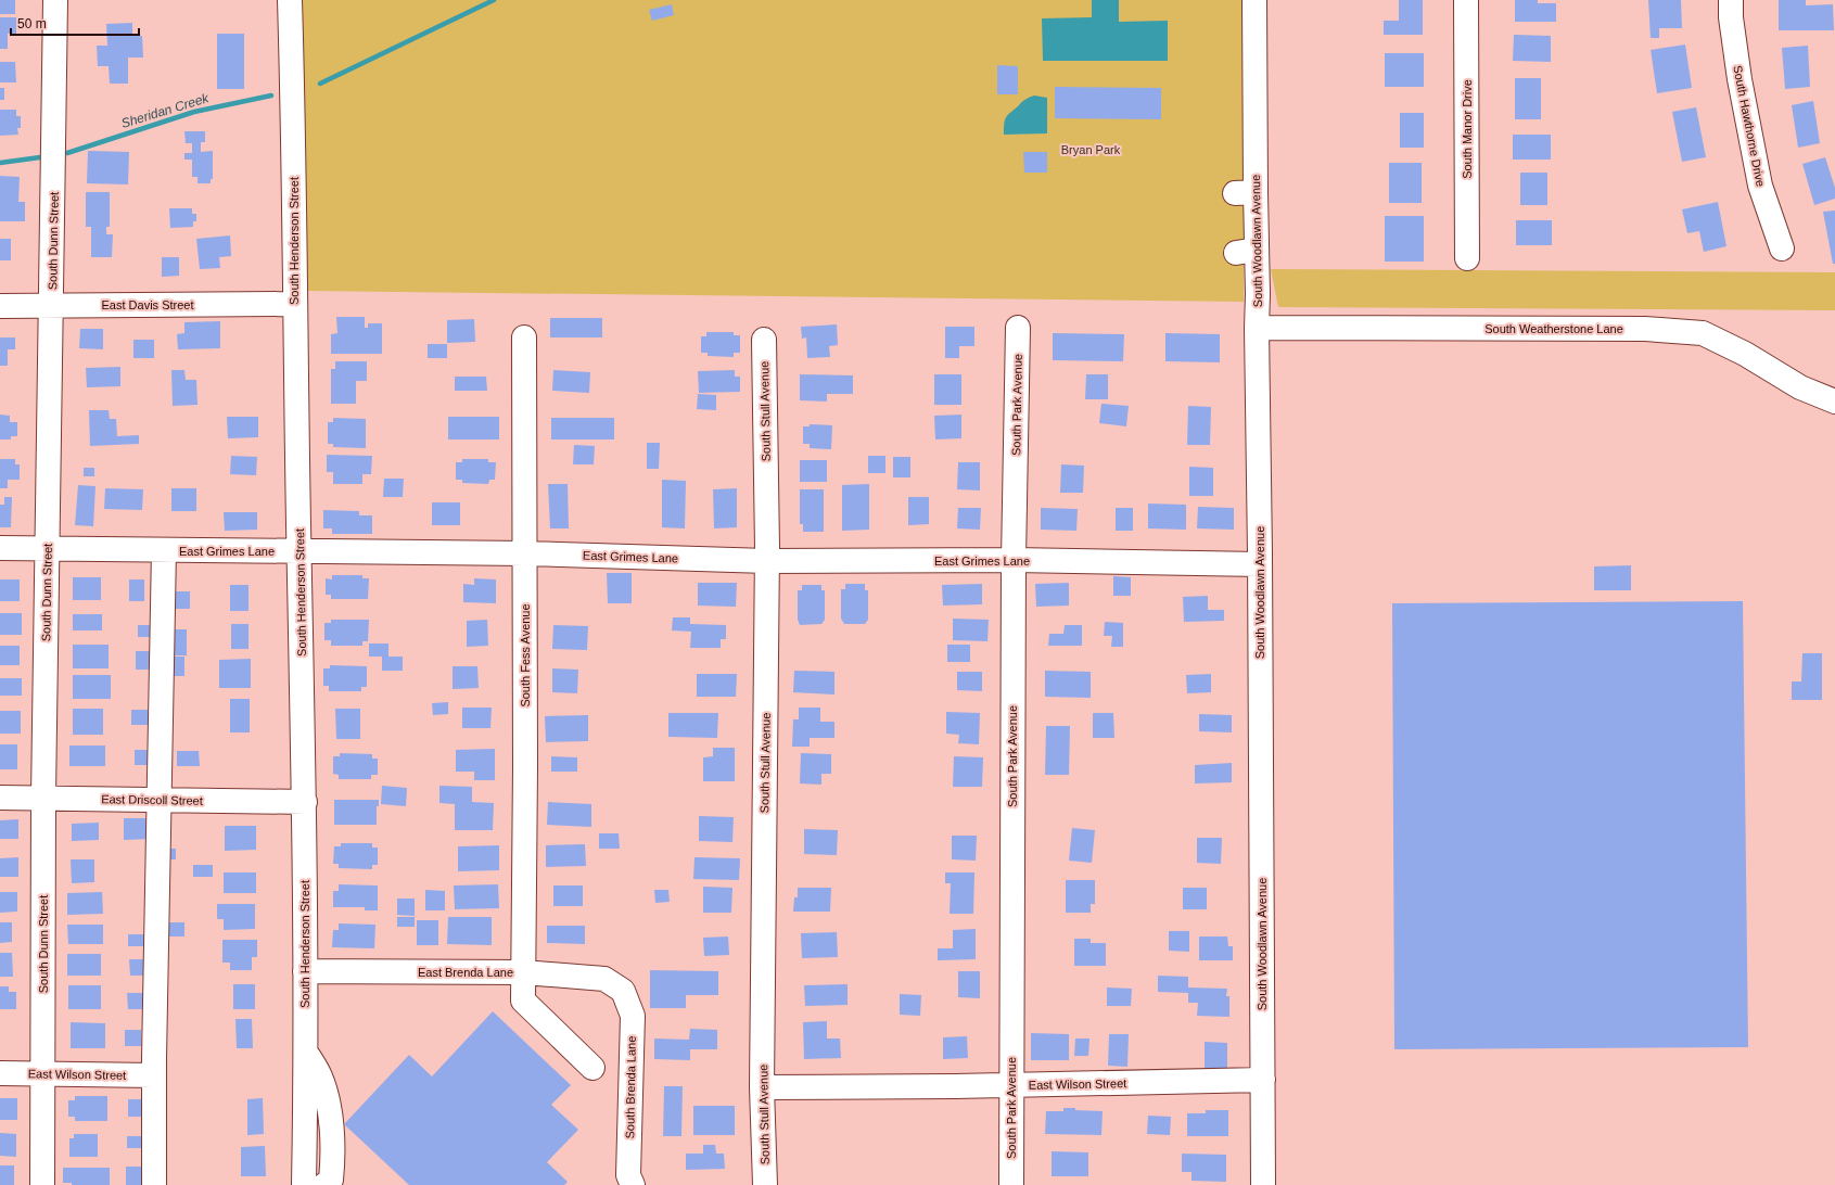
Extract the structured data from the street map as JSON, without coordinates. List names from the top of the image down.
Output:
{
  "streets": {
    "street": [
      "South Hawthorne Drive",
      "South Manor Drive",
      "South Dunn Street",
      "South Henderson Street",
      "South Woodlawn Avenue",
      "East Davis Street",
      "South Weatherstone Lane",
      "South Park Avenue",
      "South Stull Avenue",
      "East Grimes Lane",
      "South Fess Avenue",
      "East Driscoll Street",
      "East Brenda Lane",
      "East Wilson Street",
      "South Brenda Lane"
    ]
  },
  "crossings": [
    ["South Dunn Street", "East Davis Street"],
    ["South Dunn Street", "East Grimes Lane"],
    ["South Dunn Street", "East Driscoll Street"],
    ["South Dunn Street", "East Wilson Street"],
    ["South Henderson Street", "East Davis Street"],
    ["South Henderson Street", "East Grimes Lane"],
    ["South Henderson Street", "East Driscoll Street"],
    ["South Henderson Street", "East Brenda Lane"],
    ["South Woodlawn Avenue", "South Weatherstone Lane"],
    ["South Woodlawn Avenue", "East Grimes Lane"],
    ["South Woodlawn Avenue", "East Wilson Street"],
    ["South Park Avenue", "East Grimes Lane"],
    ["South Park Avenue", "East Wilson Street"],
    ["South Stull Avenue", "East Grimes Lane"],
    ["South Stull Avenue", "East Wilson Street"],
    ["East Grimes Lane", "South Fess Avenue"],
    ["South Fess Avenue", "East Brenda Lane"],
    ["East Brenda Lane", "South Brenda Lane"]
  ],
  "water": ["Sheridan Creek"],
  "parks": ["Bryan Park"],
  "scale_bar": "50 m"
}
